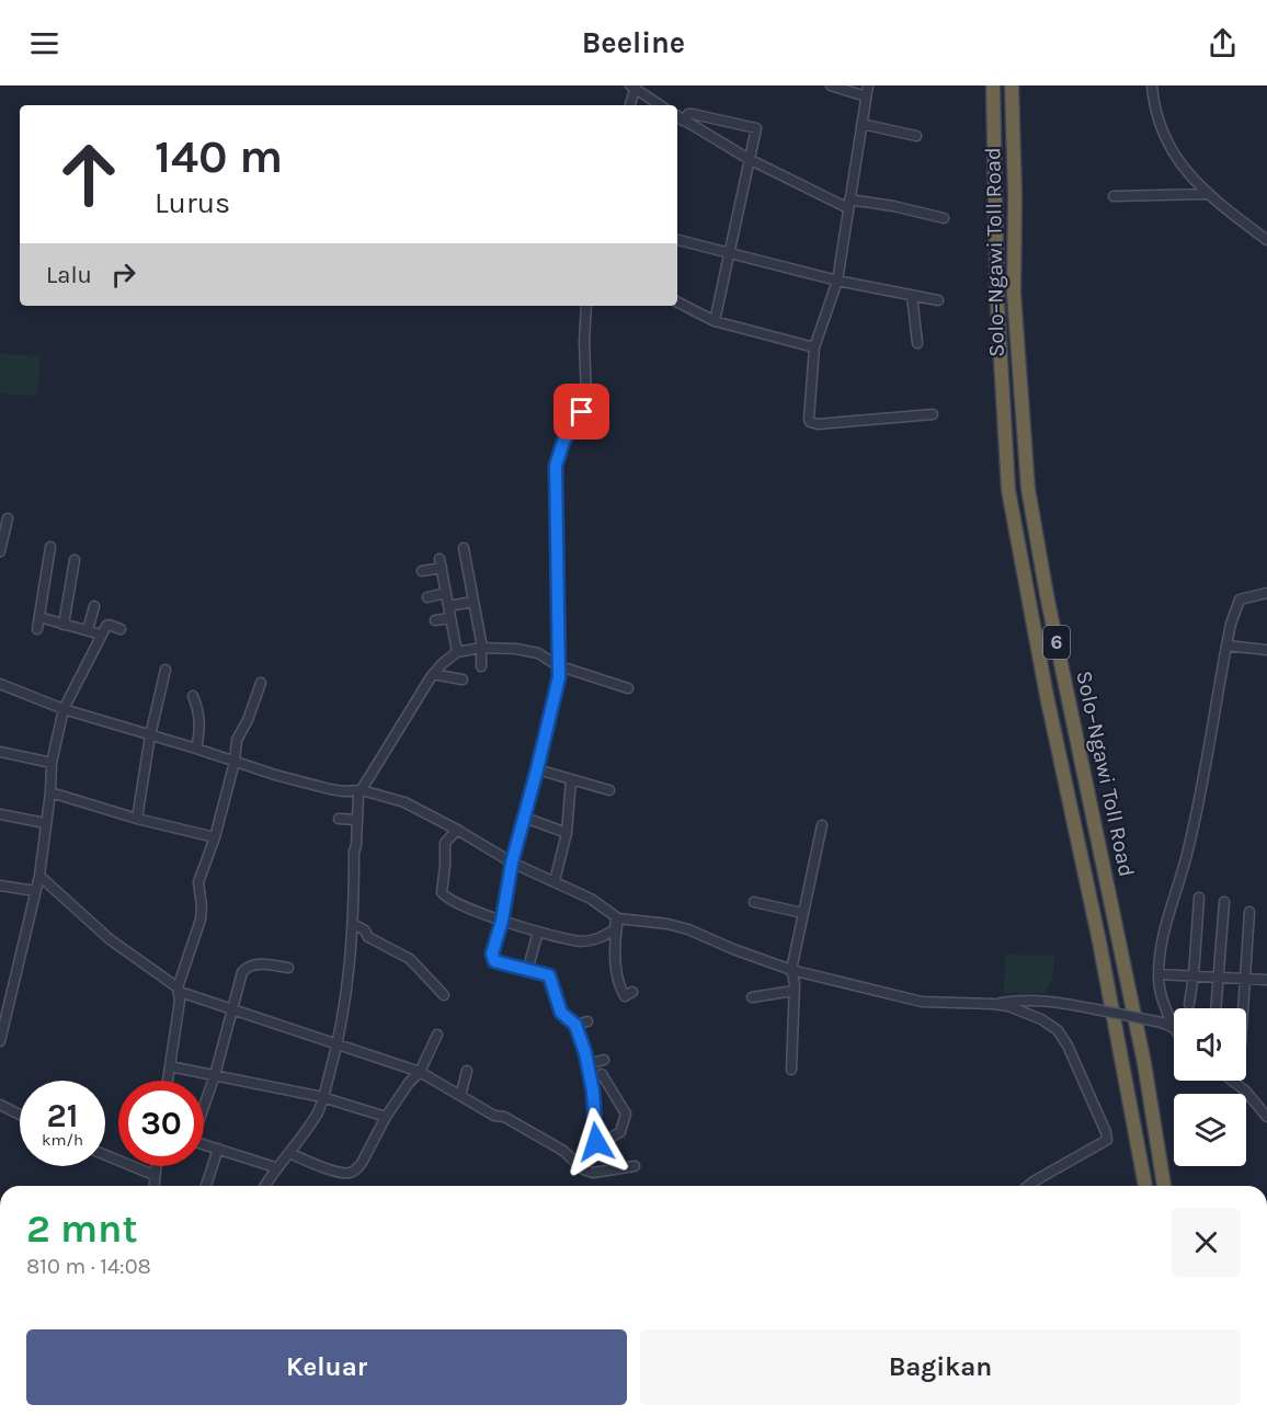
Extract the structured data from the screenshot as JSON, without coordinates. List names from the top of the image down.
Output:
{
  "streets": {
    "highway": ["Solo–Ngawi Toll Road", "6"]
  },
  "page": {
    "header": "Beeline",
    "turn": ["140 m", "Lurus"],
    "then": "Lalu",
    "speed": "21 km/h",
    "limit": "30",
    "heading": ["2 mnt", "810 m · 14:08"],
    "buttons": ["Keluar", "Bagikan"]
  }
}
